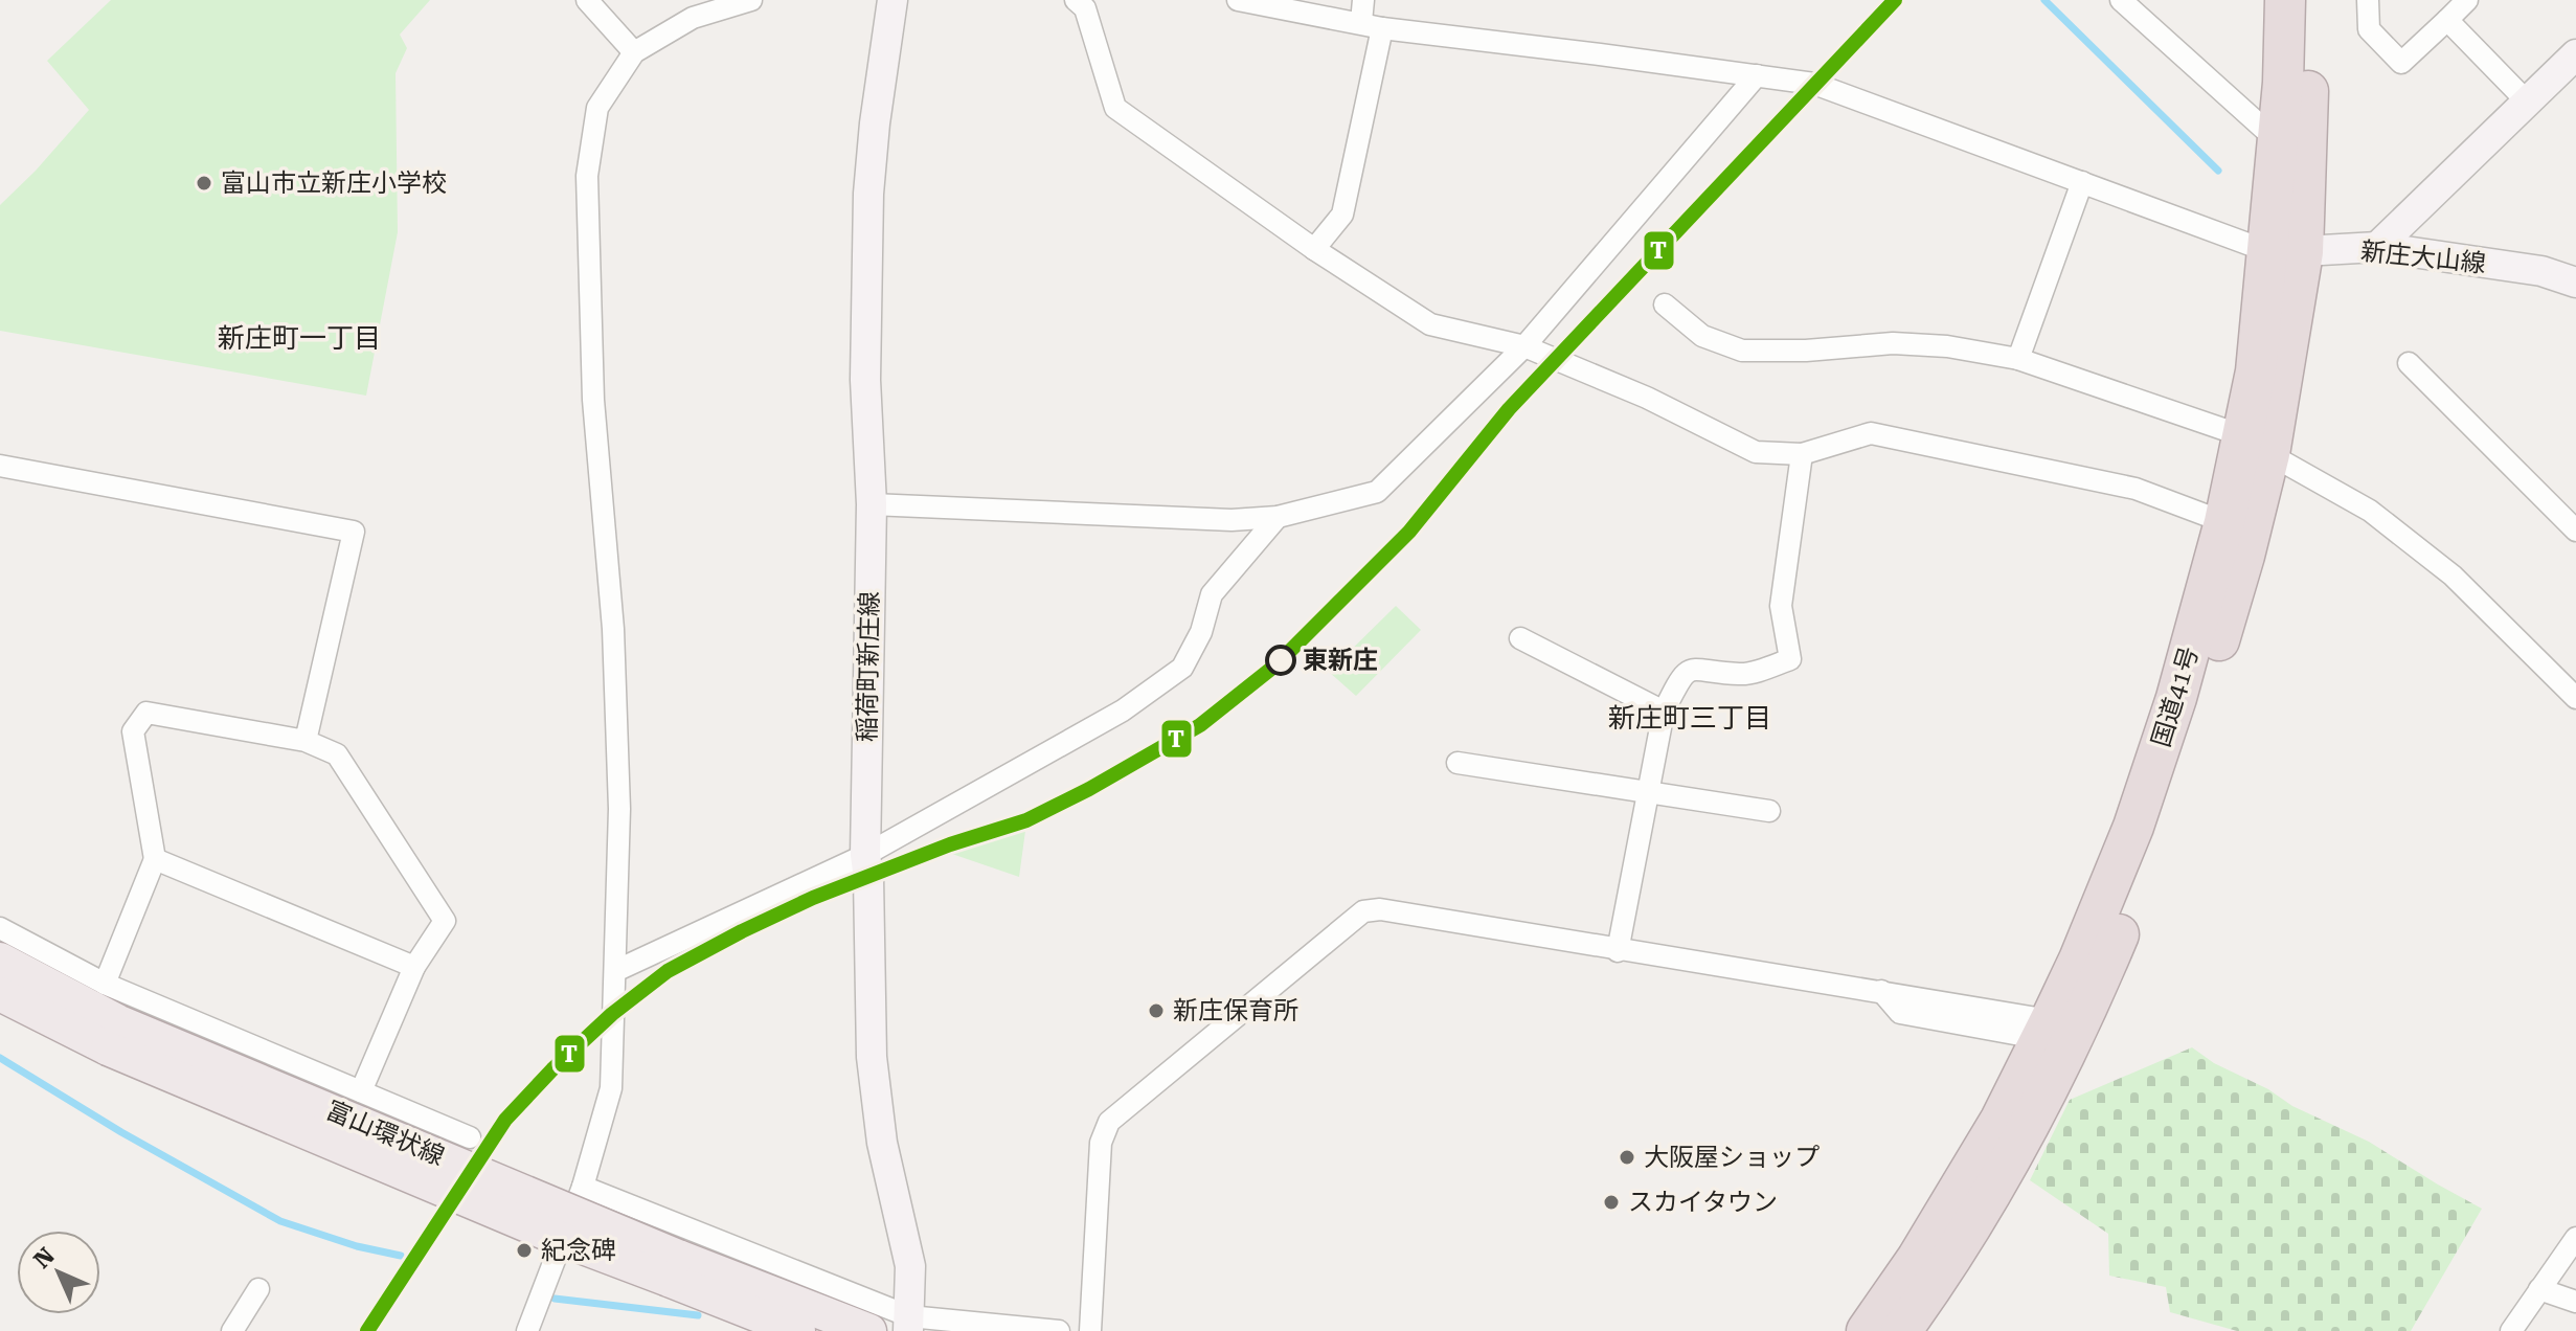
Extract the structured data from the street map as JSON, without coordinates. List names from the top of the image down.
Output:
{
  "streets": {
    "highway": ["国道41号"],
    "main road": ["新庄大山線", "稲荷町新庄線", "富山環状線"]
  },
  "crossings": [
    ["新庄大山線", "国道41号"]
  ],
  "districts": ["新庄町一丁目", "新庄町三丁目"],
  "places": [
    "富山市立新庄小学校",
    "東新庄",
    "新庄保育所",
    "大阪屋ショップ",
    "スカイタウン",
    "紀念碑"
  ],
  "lines": ["transit line T"],
  "north": "top left"
}
